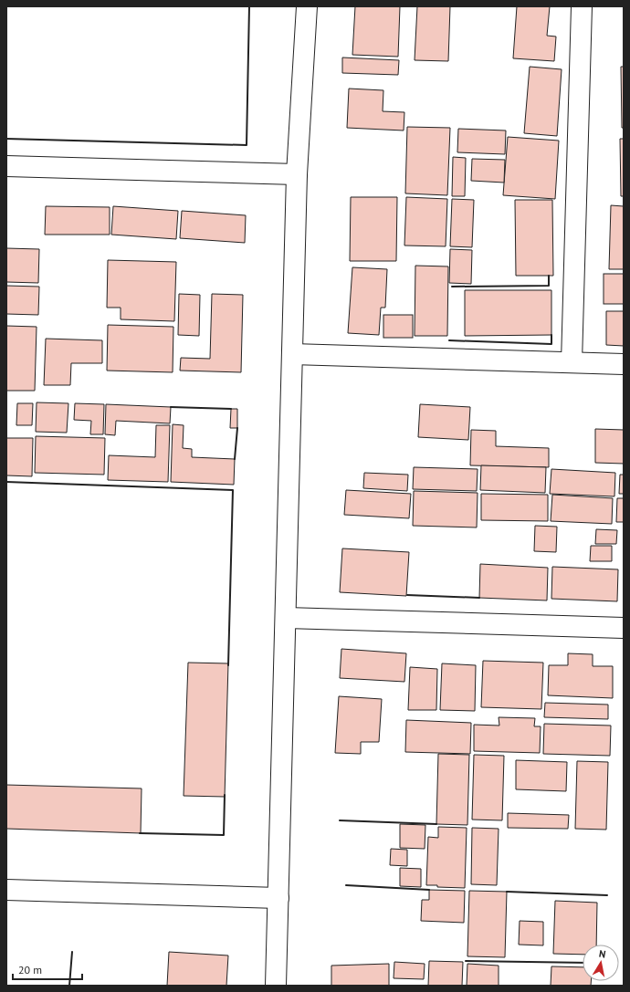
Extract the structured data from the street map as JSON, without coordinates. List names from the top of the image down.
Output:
{
  "scale_bar": "20 m",
  "north": "top"
}
